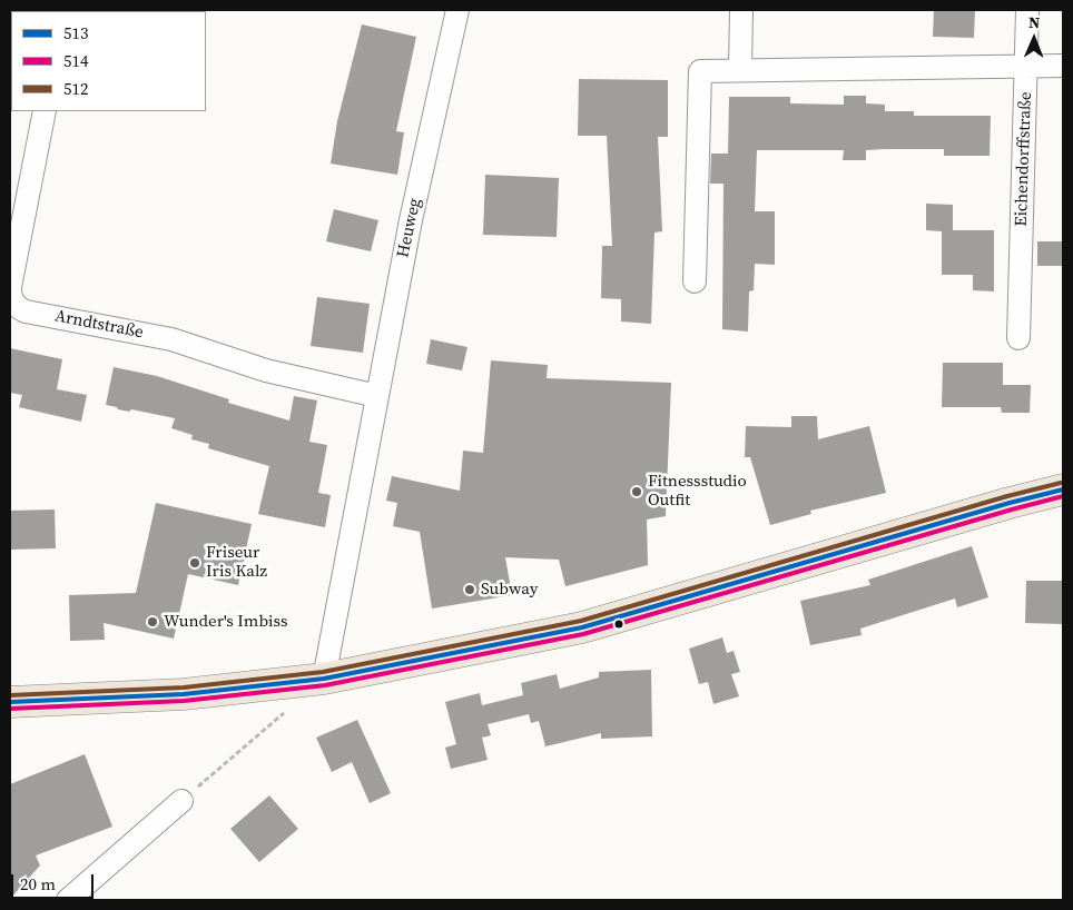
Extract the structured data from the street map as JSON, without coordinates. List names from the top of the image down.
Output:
{
  "streets": {
    "street": ["Eichendorffstraße", "Heuweg", "Arndtstraße"]
  },
  "crossings": [
    ["Heuweg", "Arndtstraße"]
  ],
  "places": [
    "Fitnessstudio Outfit",
    "Friseur Iris Kalz",
    "Subway",
    "Wunder's Imbiss"
  ],
  "lines": ["transit line 512", "transit line 513", "transit line 514"],
  "legend": ["513", "514", "512"],
  "scale_bar": "20 m",
  "north": "top"
}
